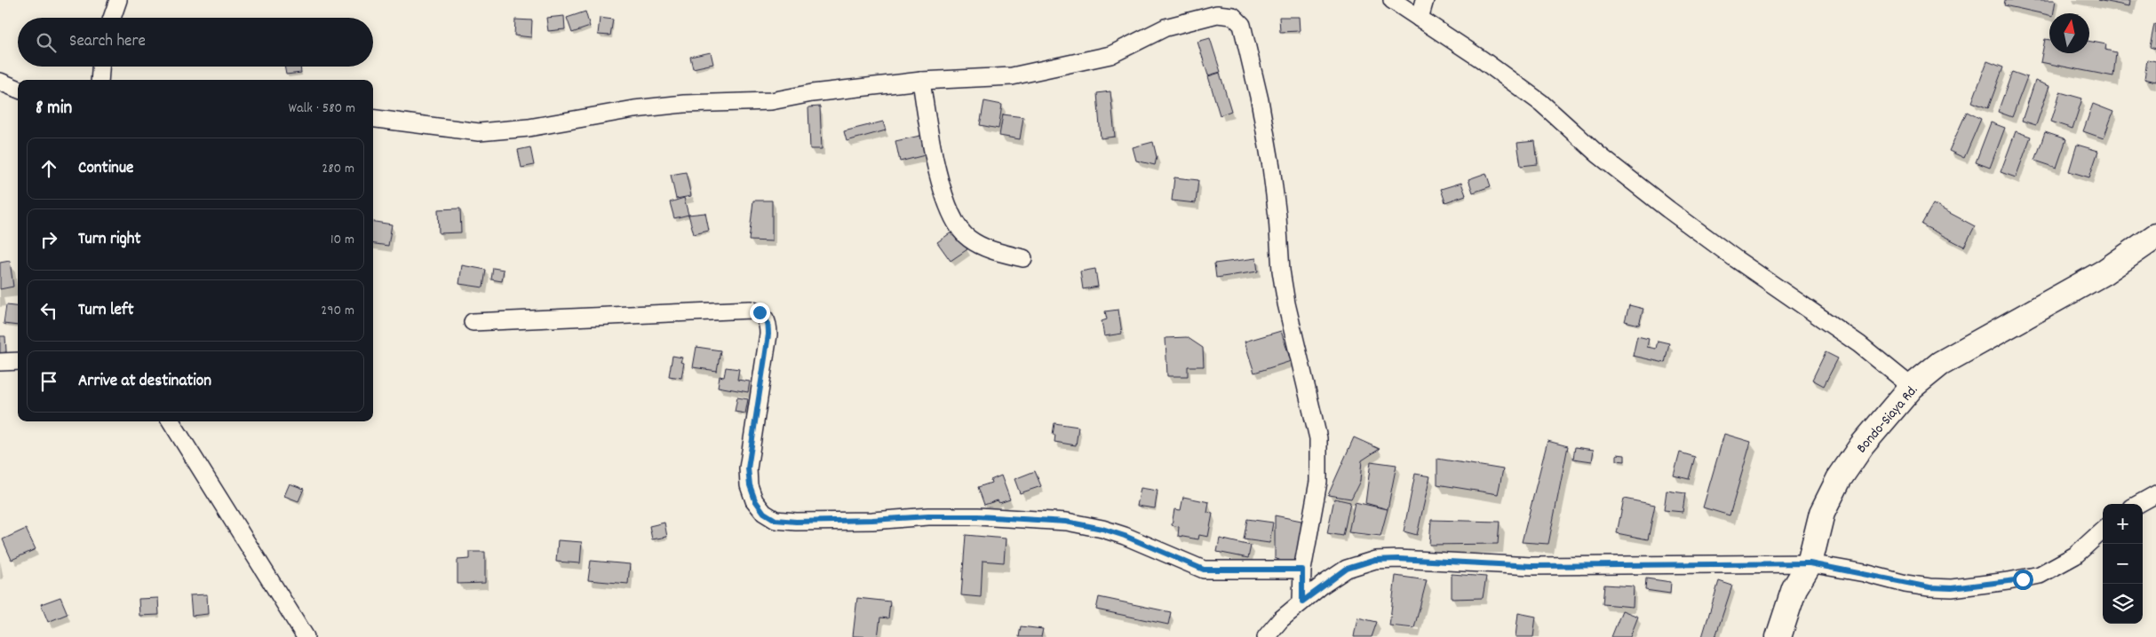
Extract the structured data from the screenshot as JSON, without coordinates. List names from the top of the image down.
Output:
{
  "streets": {
    "highway": ["Bondo-Siaya Rd."]
  },
  "north": "top",
  "page": {
    "search": "Search here",
    "heading": ["8 min", "Walk · 580 m"],
    "list": [
      ["Continue", "280 m"],
      ["Turn right", "10 m"],
      ["Turn left", "290 m"],
      "Arrive at destination"
    ],
    "map_buttons": ["+", "−"]
  }
}
